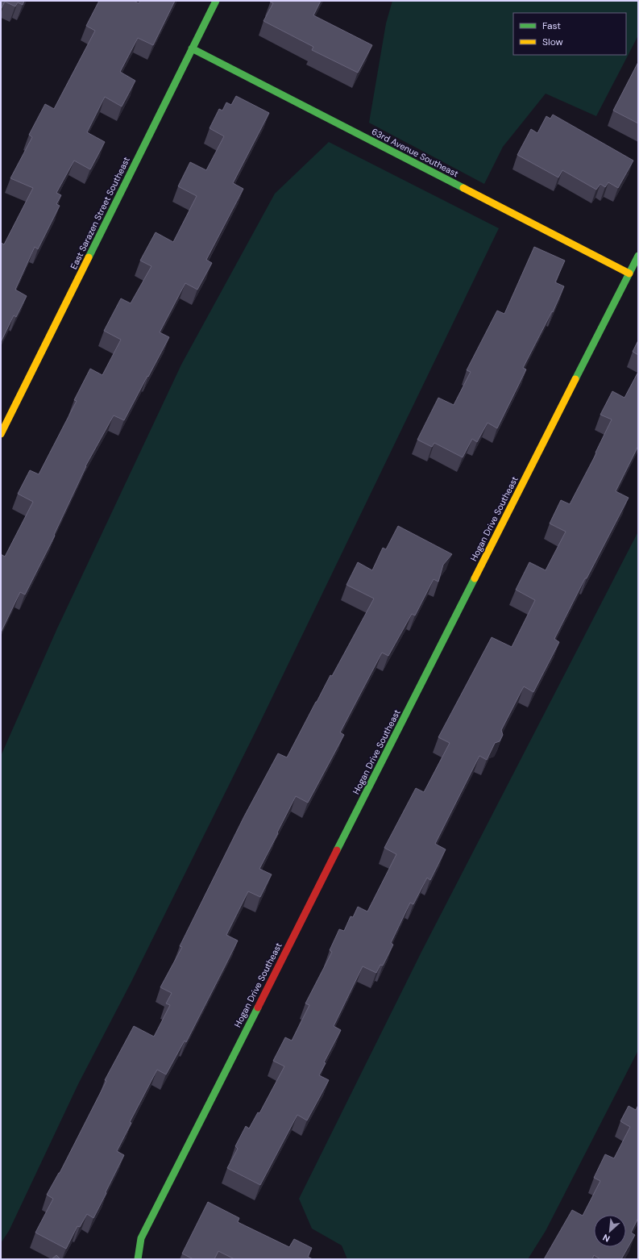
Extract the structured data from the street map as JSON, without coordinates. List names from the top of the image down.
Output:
{
  "streets": {
    "street": ["63rd Avenue Southeast", "East Sarazen Street Southeast", "Hogan Drive Southeast"]
  },
  "crossings": [
    ["63rd Avenue Southeast", "East Sarazen Street Southeast"],
    ["63rd Avenue Southeast", "Hogan Drive Southeast"]
  ],
  "legend": ["Fast", "Slow"],
  "north": "bottom left"
}
